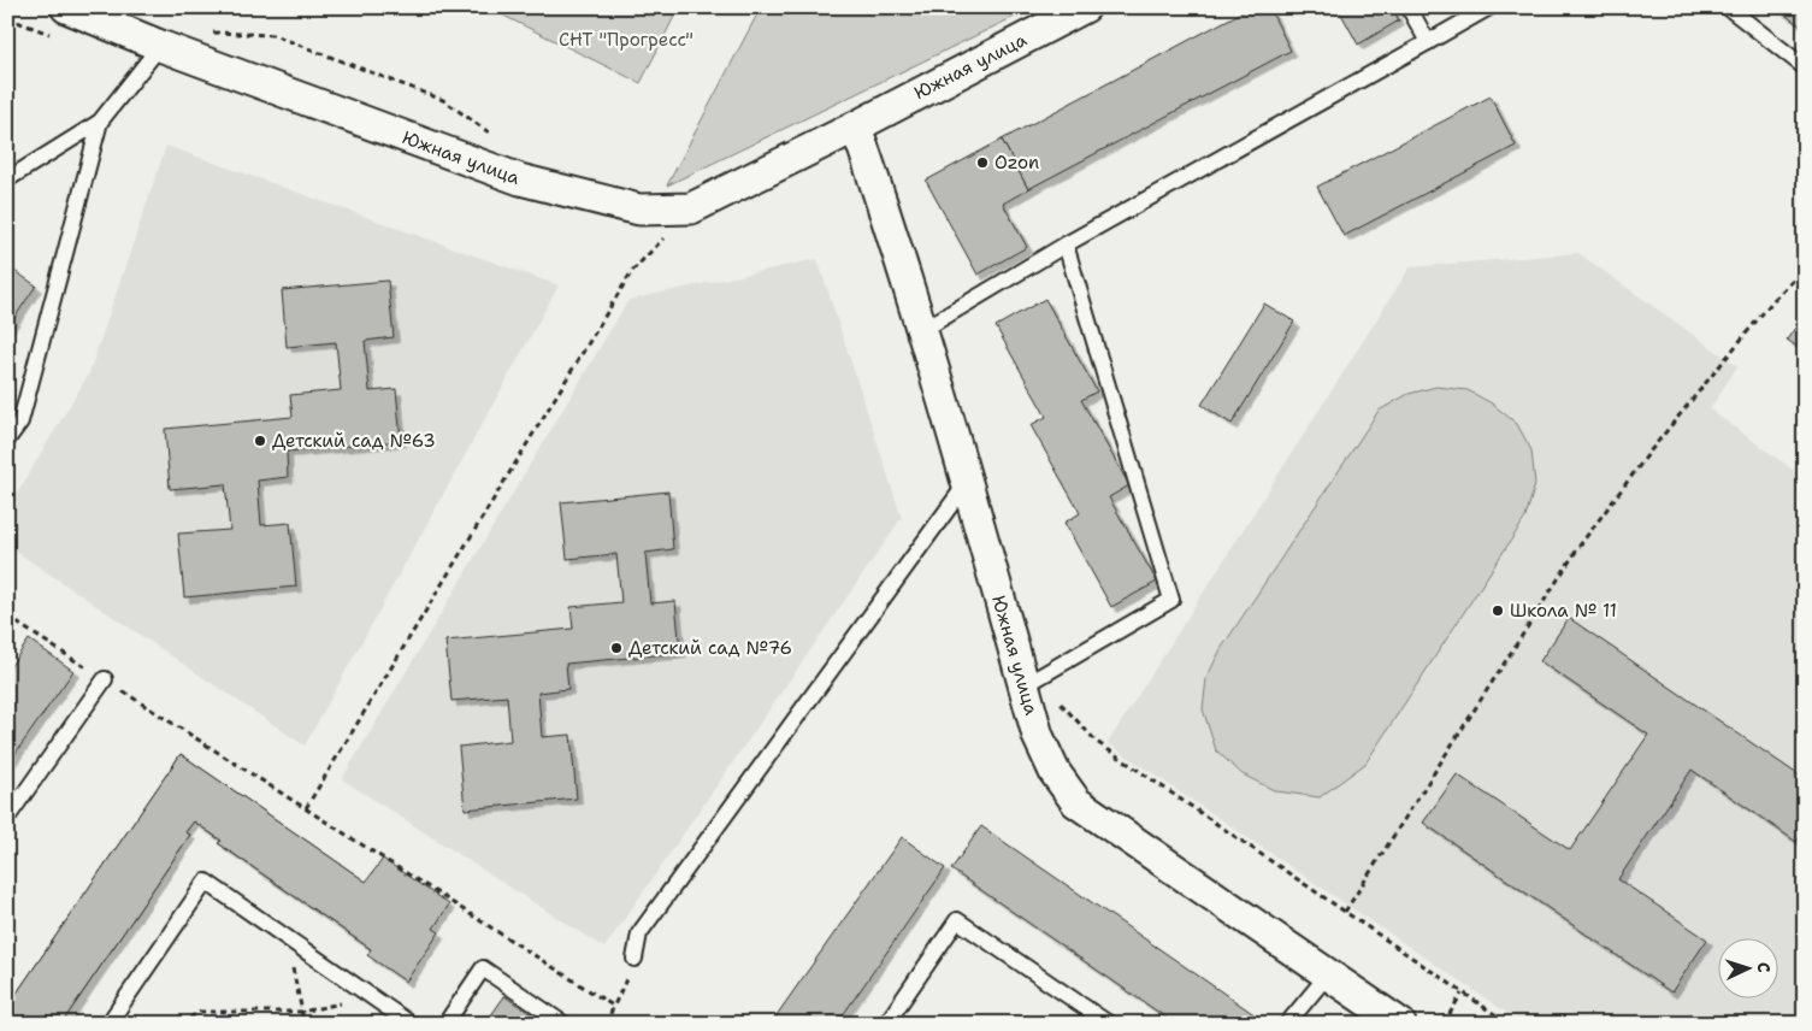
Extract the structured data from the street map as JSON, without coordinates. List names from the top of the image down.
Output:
{
  "streets": {
    "street": ["Южная улица"]
  },
  "parks": ["СНТ \"Прогресс\""],
  "places": [
    "Ozon",
    "Детский сад №63",
    "Школа № 11",
    "Детский сад №76"
  ],
  "north": "right"
}
